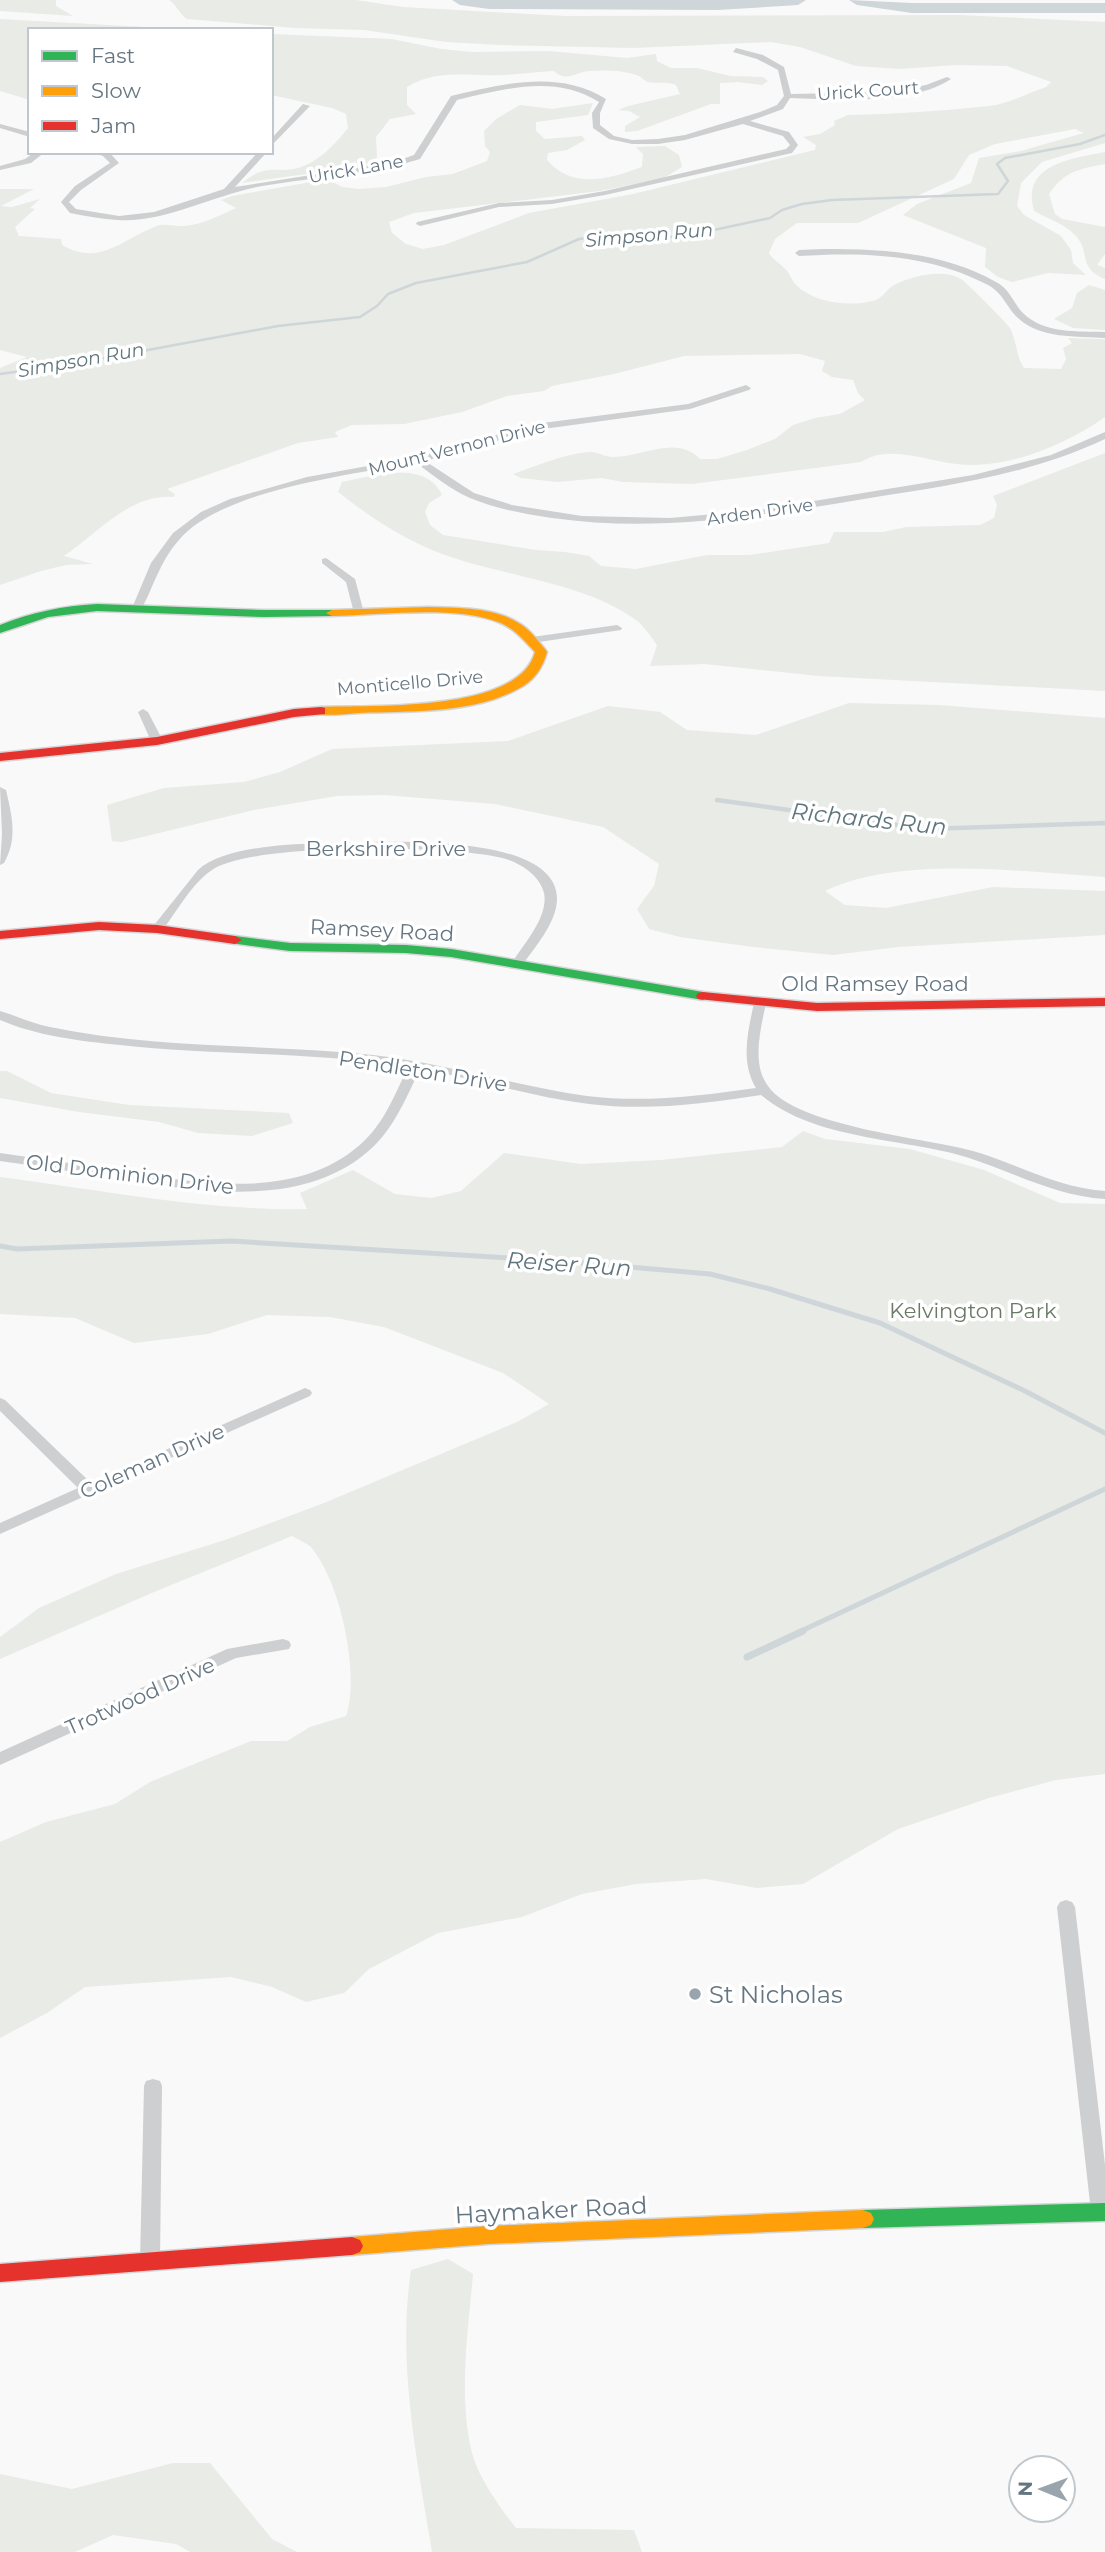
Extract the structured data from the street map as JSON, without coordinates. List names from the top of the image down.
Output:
{
  "streets": {
    "street": [
      "Urick Court",
      "Urick Lane",
      "Mount Vernon Drive",
      "Arden Drive",
      "Monticello Drive",
      "Berkshire Drive",
      "Ramsey Road",
      "Old Ramsey Road",
      "Pendleton Drive",
      "Old Dominion Drive",
      "Coleman Drive",
      "Trotwood Drive",
      "Haymaker Road"
    ]
  },
  "crossings": [
    ["Urick Court", "Urick Lane"],
    ["Mount Vernon Drive", "Arden Drive"],
    ["Berkshire Drive", "Ramsey Road"],
    ["Ramsey Road", "Old Ramsey Road"],
    ["Old Ramsey Road", "Pendleton Drive"],
    ["Pendleton Drive", "Old Dominion Drive"]
  ],
  "water": ["Simpson Run", "Richards Run", "Reiser Run"],
  "parks": ["Kelvington Park"],
  "places": ["St Nicholas"],
  "legend": ["Fast", "Slow", "Jam"],
  "north": "left"
}
